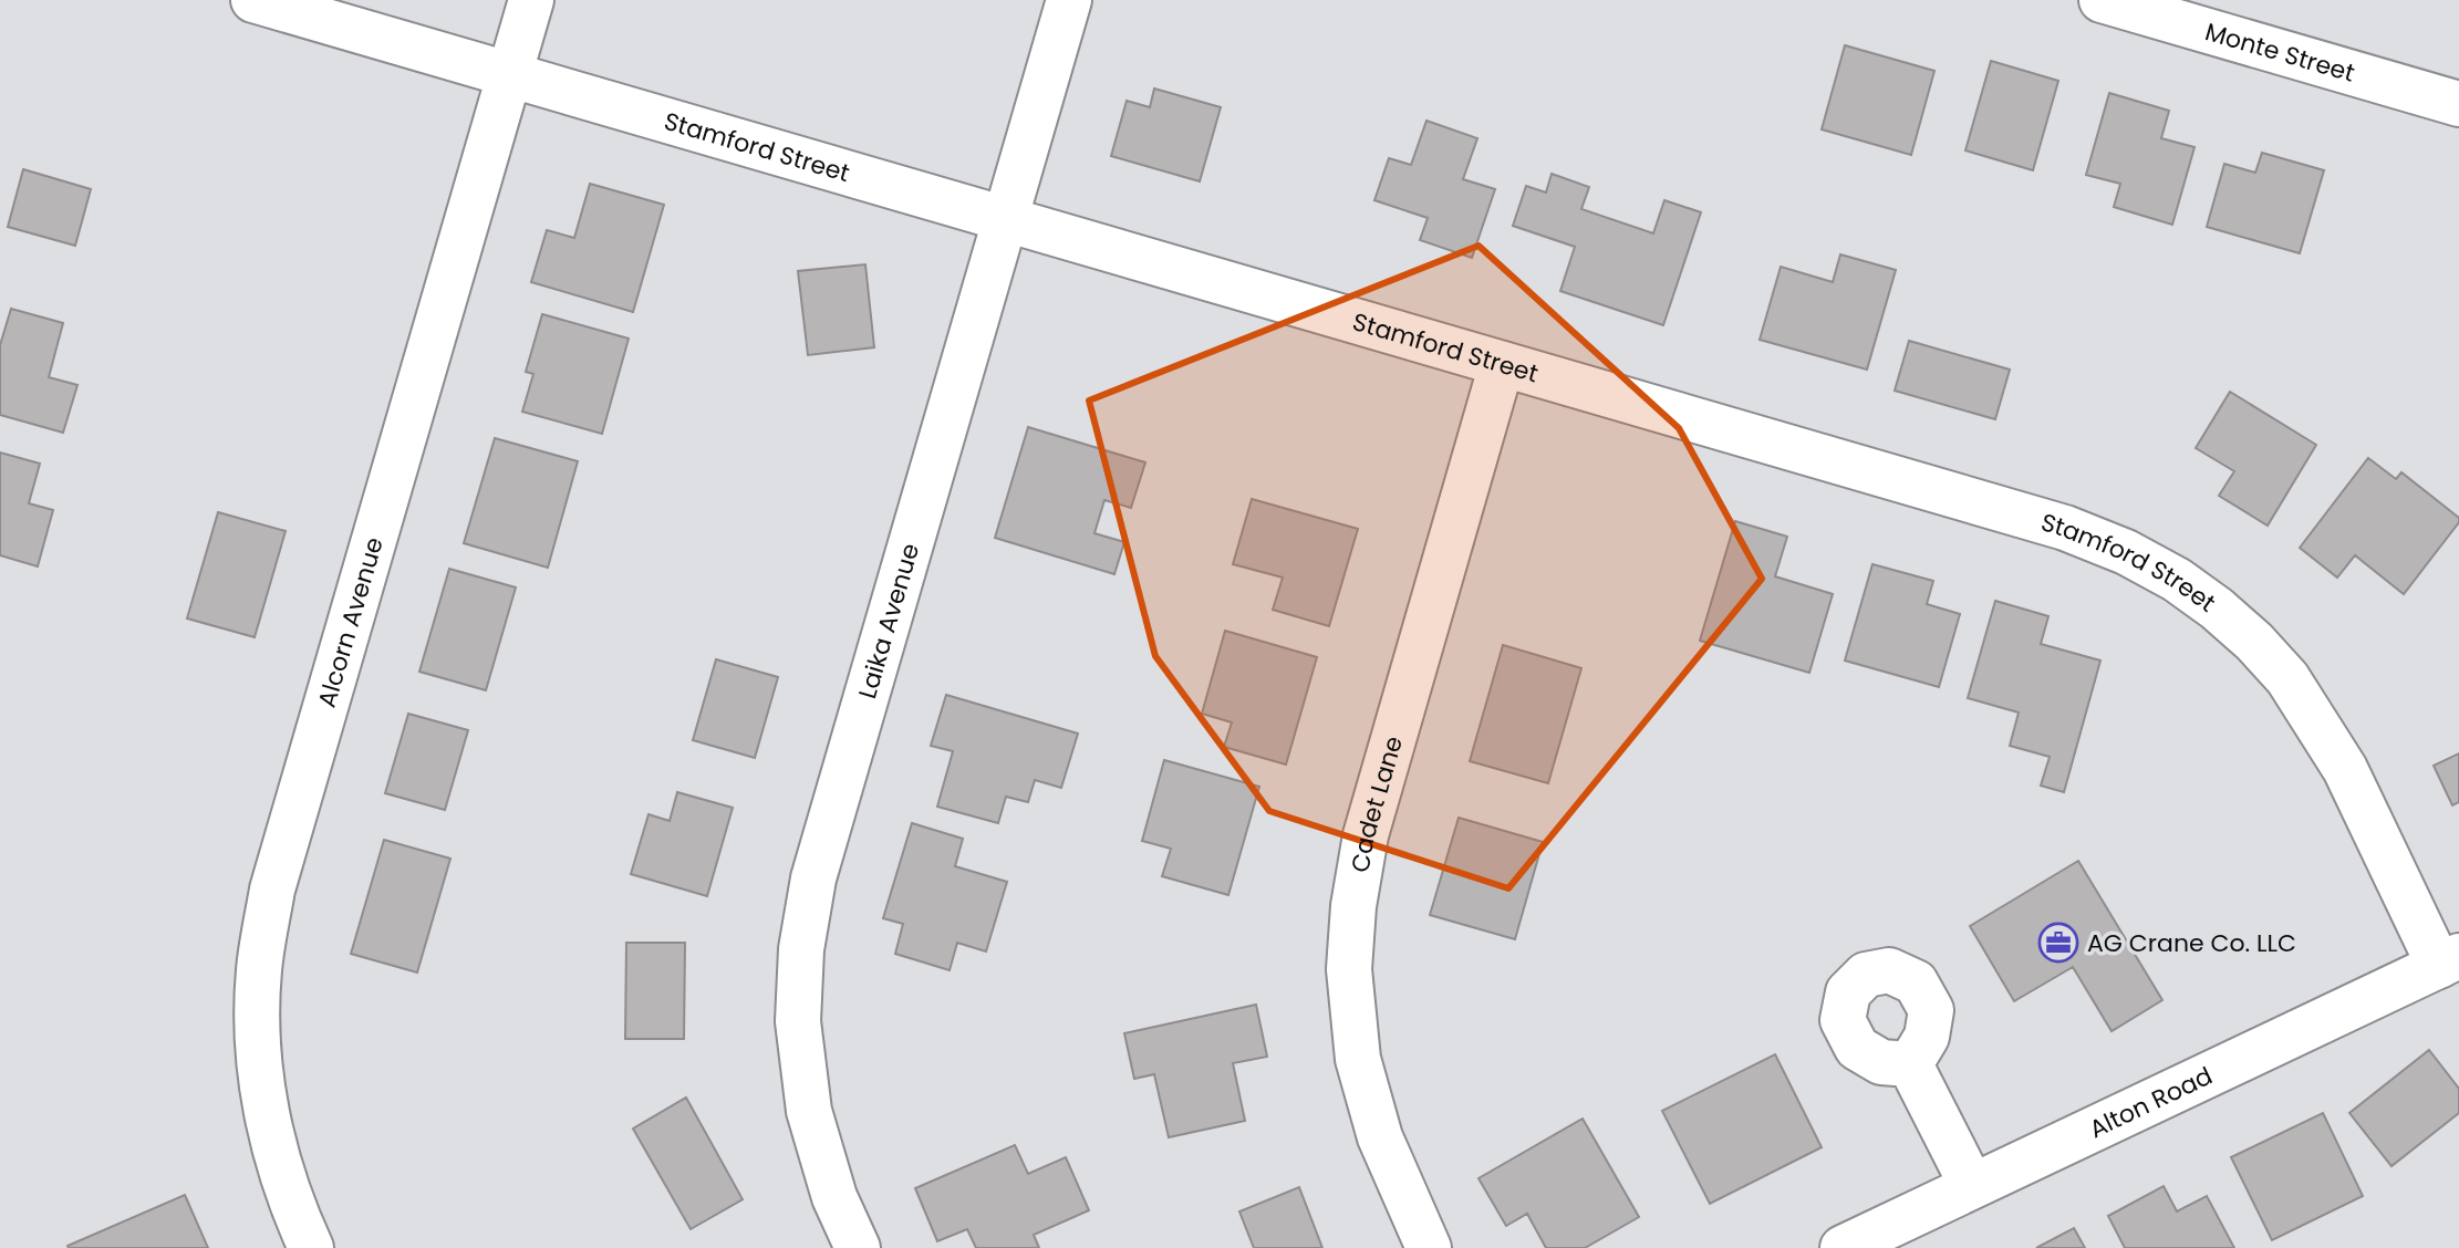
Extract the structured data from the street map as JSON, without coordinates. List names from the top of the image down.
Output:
{
  "streets": {
    "street": [
      "Monte Street",
      "Stamford Street",
      "Alcorn Avenue",
      "Laika Avenue",
      "Cadet Lane",
      "Alton Road"
    ]
  },
  "crossings": [
    ["Stamford Street", "Alcorn Avenue"],
    ["Stamford Street", "Laika Avenue"],
    ["Stamford Street", "Cadet Lane"],
    ["Stamford Street", "Alton Road"]
  ],
  "places": {
    "office": ["AG Crane Co. LLC"]
  }
}
